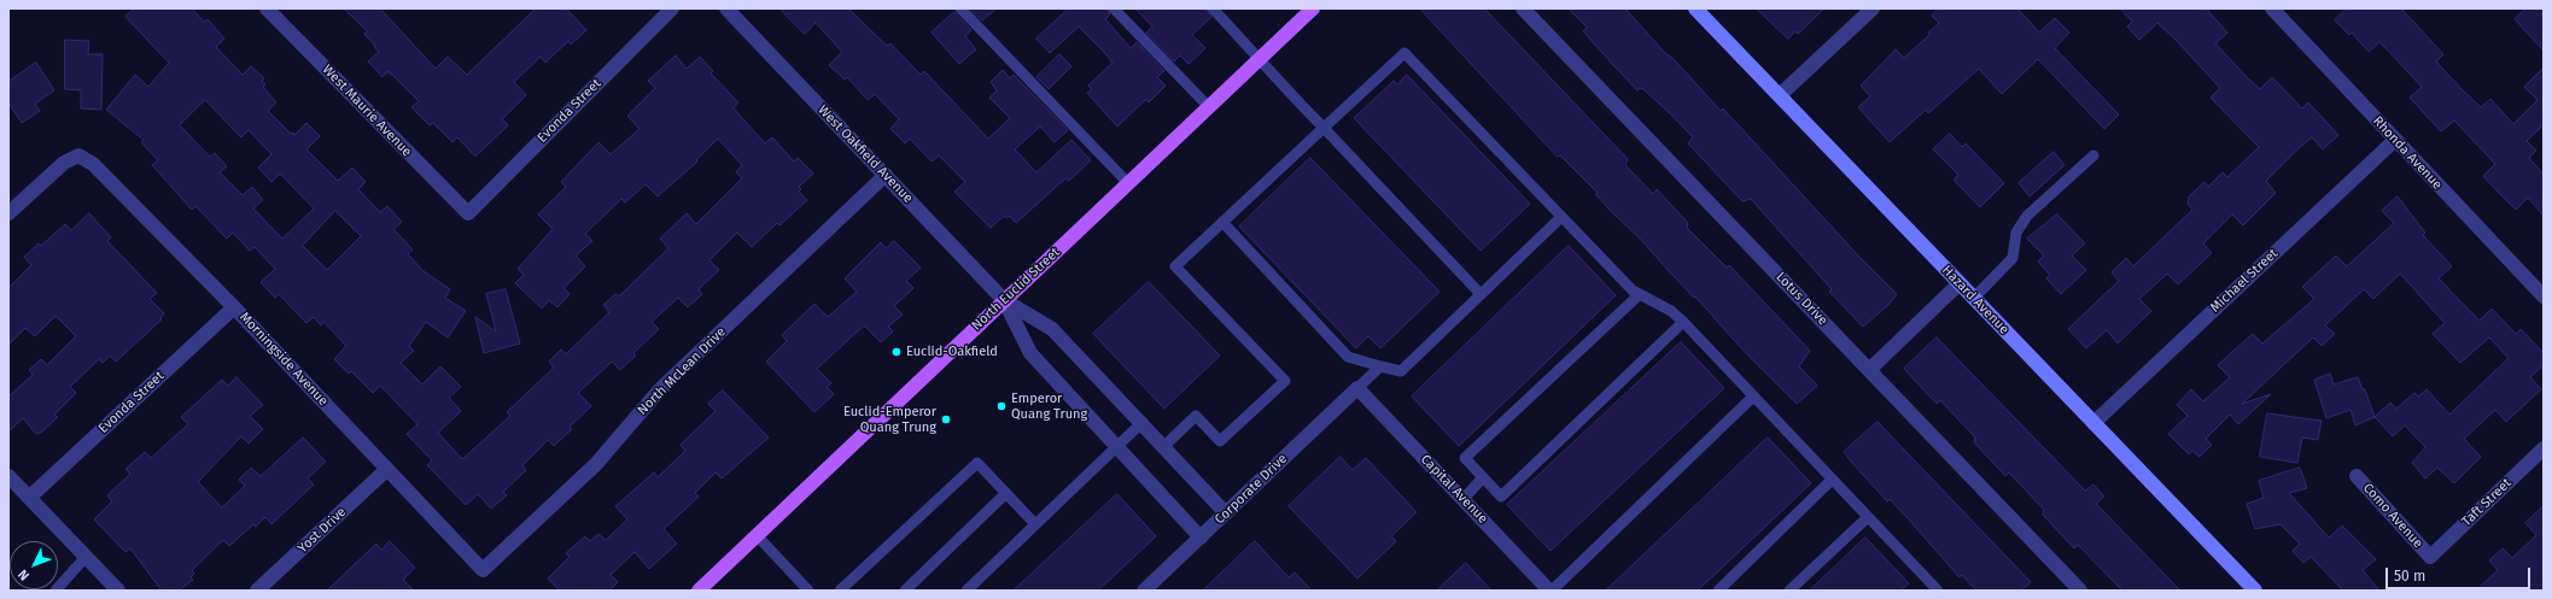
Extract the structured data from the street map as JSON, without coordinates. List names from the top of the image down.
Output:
{
  "streets": {
    "main road": ["North Euclid Street"],
    "street": [
      "West Maurie Avenue",
      "Evonda Street",
      "Rhonda Avenue",
      "West Oakfield Avenue",
      "Michael Street",
      "Lotus Drive",
      "Hazard Avenue",
      "Morningside Avenue",
      "North McLean Drive",
      "Corporate Drive",
      "Capital Avenue",
      "Taft Street",
      "Como Avenue",
      "Yost Drive"
    ]
  },
  "crossings": [
    ["West Maurie Avenue", "Evonda Street"],
    ["Evonda Street", "Morningside Avenue"],
    ["Rhonda Avenue", "Michael Street"],
    ["West Oakfield Avenue", "North Euclid Street"],
    ["West Oakfield Avenue", "North McLean Drive"],
    ["Michael Street", "Hazard Avenue"],
    ["Morningside Avenue", "North McLean Drive"],
    ["Morningside Avenue", "Yost Drive"],
    ["Corporate Drive", "Capital Avenue"],
    ["Taft Street", "Como Avenue"]
  ],
  "places": ["Euclid-Oakfield", "Emperor Quang Trung", "Euclid-Emperor Quang Trung"],
  "scale_bar": "50 m",
  "north": "bottom left"
}
